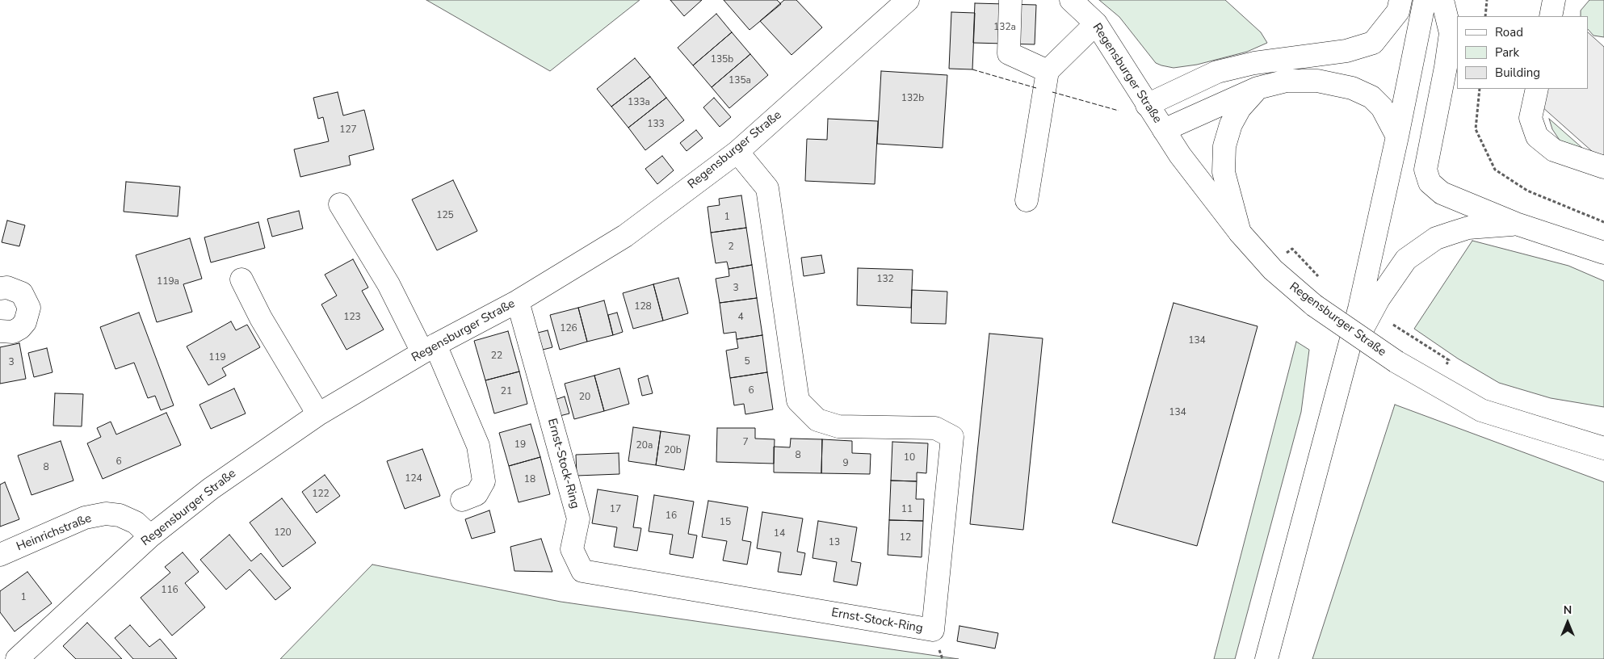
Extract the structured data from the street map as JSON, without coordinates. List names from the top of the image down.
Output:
{
  "streets": {
    "main road": ["Regensburger Straße", "Ernst-Stock-Ring", "Heinrichstraße"]
  },
  "crossings": [
    ["Regensburger Straße", "Ernst-Stock-Ring"],
    ["Regensburger Straße", "Heinrichstraße"]
  ],
  "house_numbers": [
    "132a",
    "135b",
    "135a",
    "132b",
    "133a",
    "133",
    "127",
    "125",
    "1",
    "2",
    "132",
    "119a",
    "3",
    "128",
    "123",
    "4",
    "126",
    "134",
    "22",
    "119",
    "5",
    "3",
    "6",
    "21",
    "20",
    "134",
    "7",
    "19",
    "20a",
    "20b",
    "8",
    "10",
    "6",
    "9",
    "8",
    "124",
    "18",
    "122",
    "17",
    "11",
    "16",
    "15",
    "120",
    "14",
    "12",
    "13",
    "116",
    "1"
  ],
  "legend": ["Road", "Park", "Building"],
  "north": "top"
}
